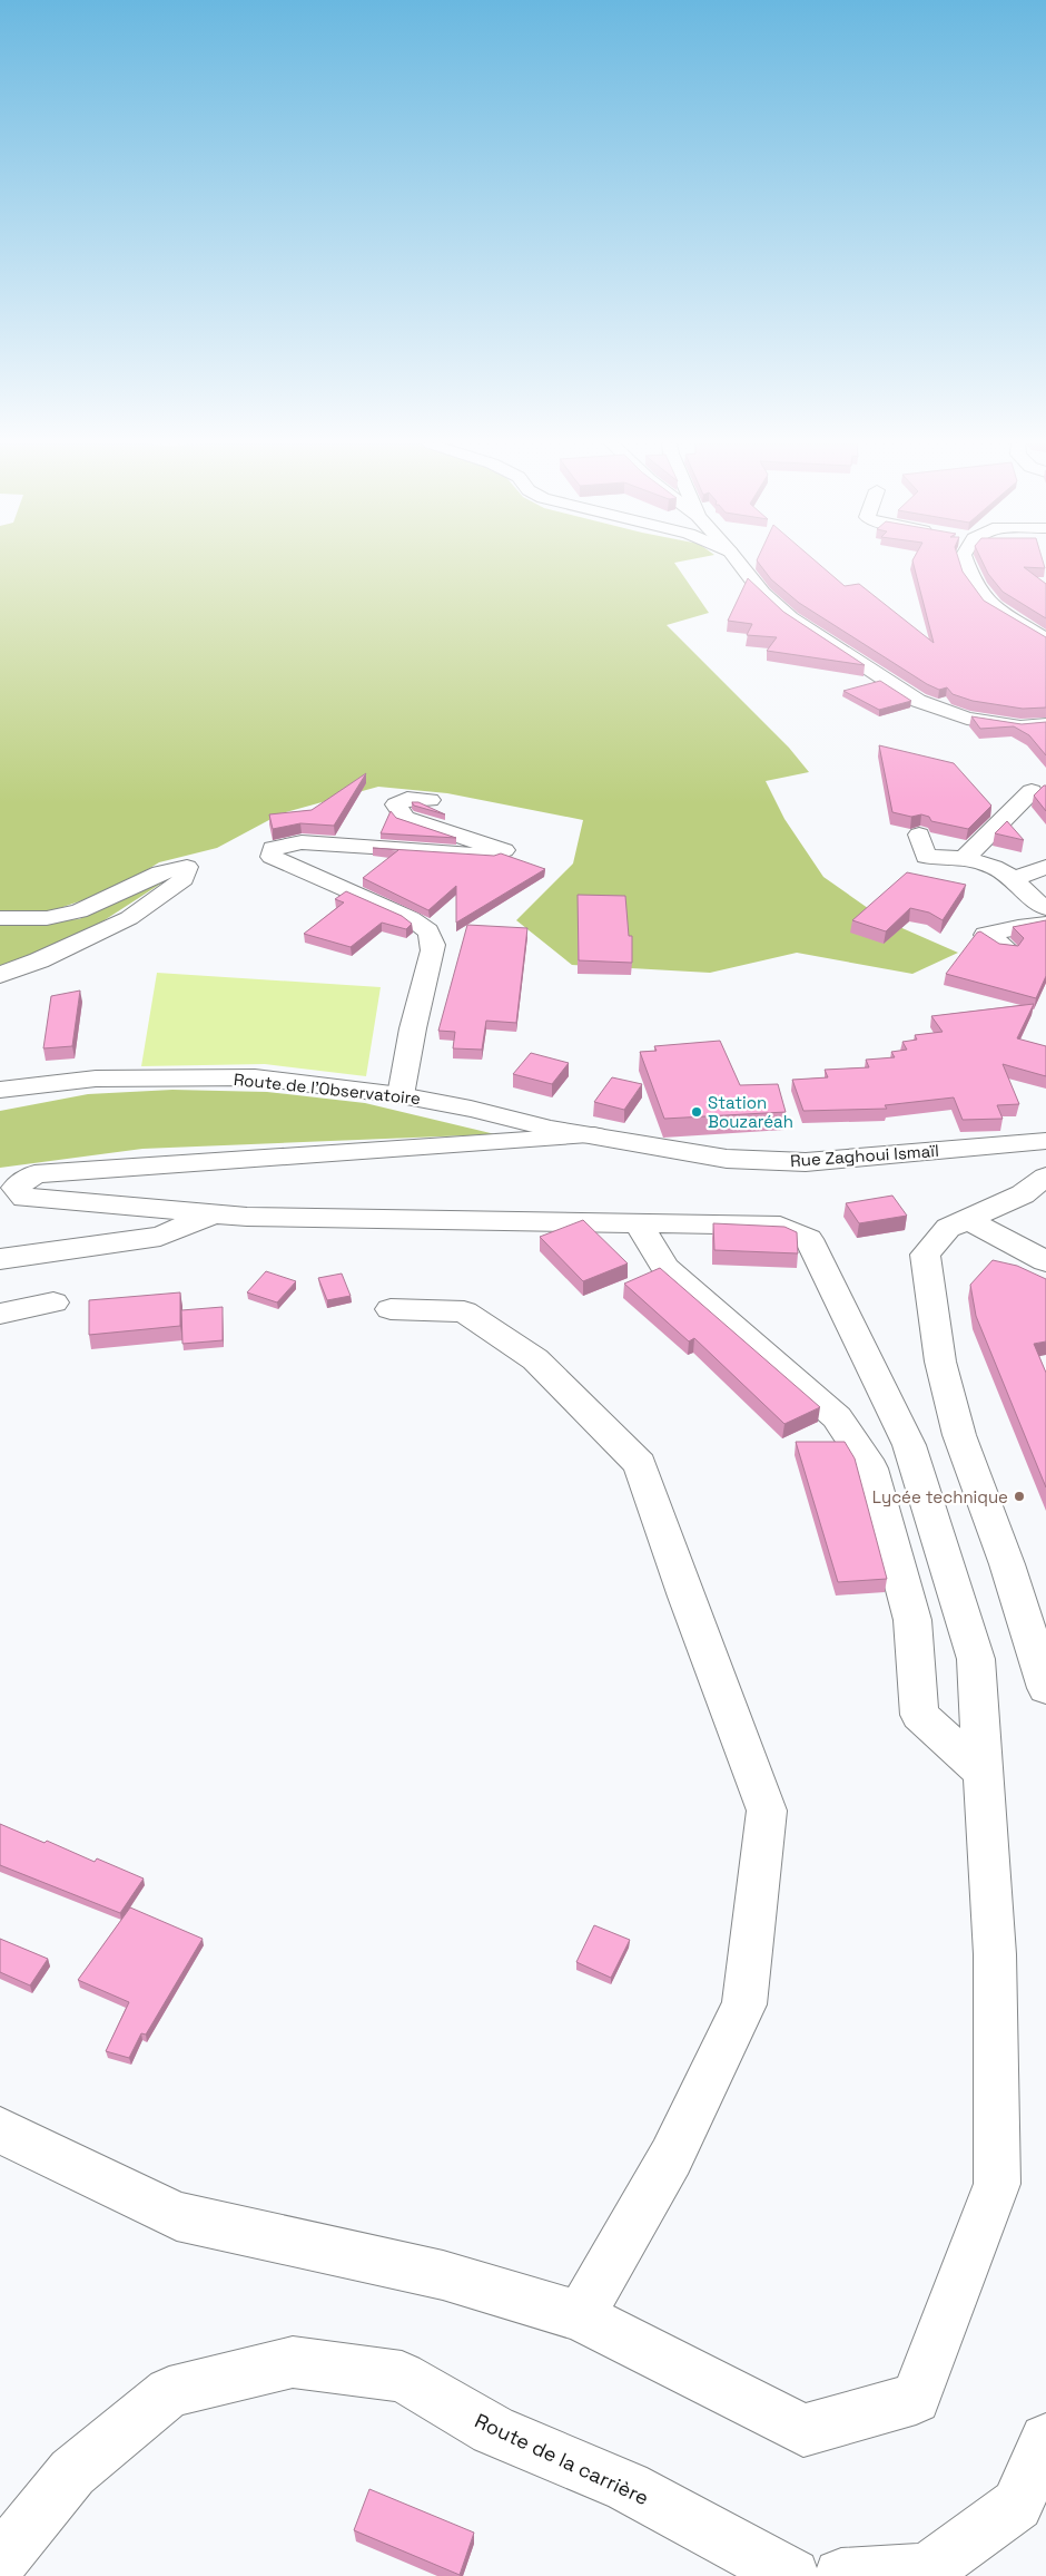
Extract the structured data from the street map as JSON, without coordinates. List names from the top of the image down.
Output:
{
  "streets": {
    "street": ["Route de l'Observatoire", "Rue Zaghoui Ismaïl", "Route de la carrière"]
  },
  "crossings": [
    ["Route de l'Observatoire", "Rue Zaghoui Ismaïl"]
  ],
  "places": ["Station Bouzaréah", "Lycée technique"]
}
